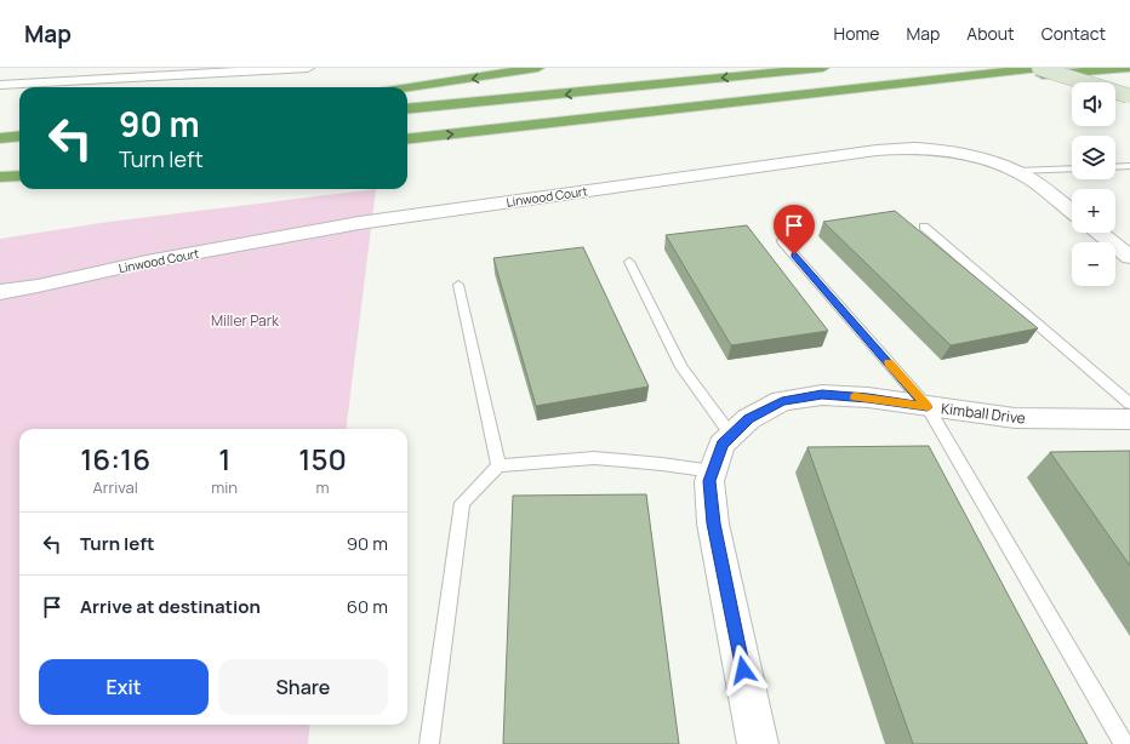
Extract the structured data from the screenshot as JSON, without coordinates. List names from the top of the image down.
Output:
{
  "streets": {
    "street": ["Linwood Court", "Kimball Drive"]
  },
  "parks": ["Miller Park"],
  "page": {
    "header": "Map",
    "nav": [
      "Home",
      "Map",
      "About",
      "Contact"
    ],
    "map_buttons": ["+", "−"],
    "turn": ["90 m", "Turn left"],
    "eta": [
      "16:16",
      "Arrival",
      "1",
      "min",
      "150",
      "m"
    ],
    "list": [
      {
        "name": "Turn left",
        "value": "90 m"
      },
      {
        "name": "Arrive at destination",
        "value": "60 m"
      }
    ],
    "buttons": ["Exit", "Share"]
  }
}
